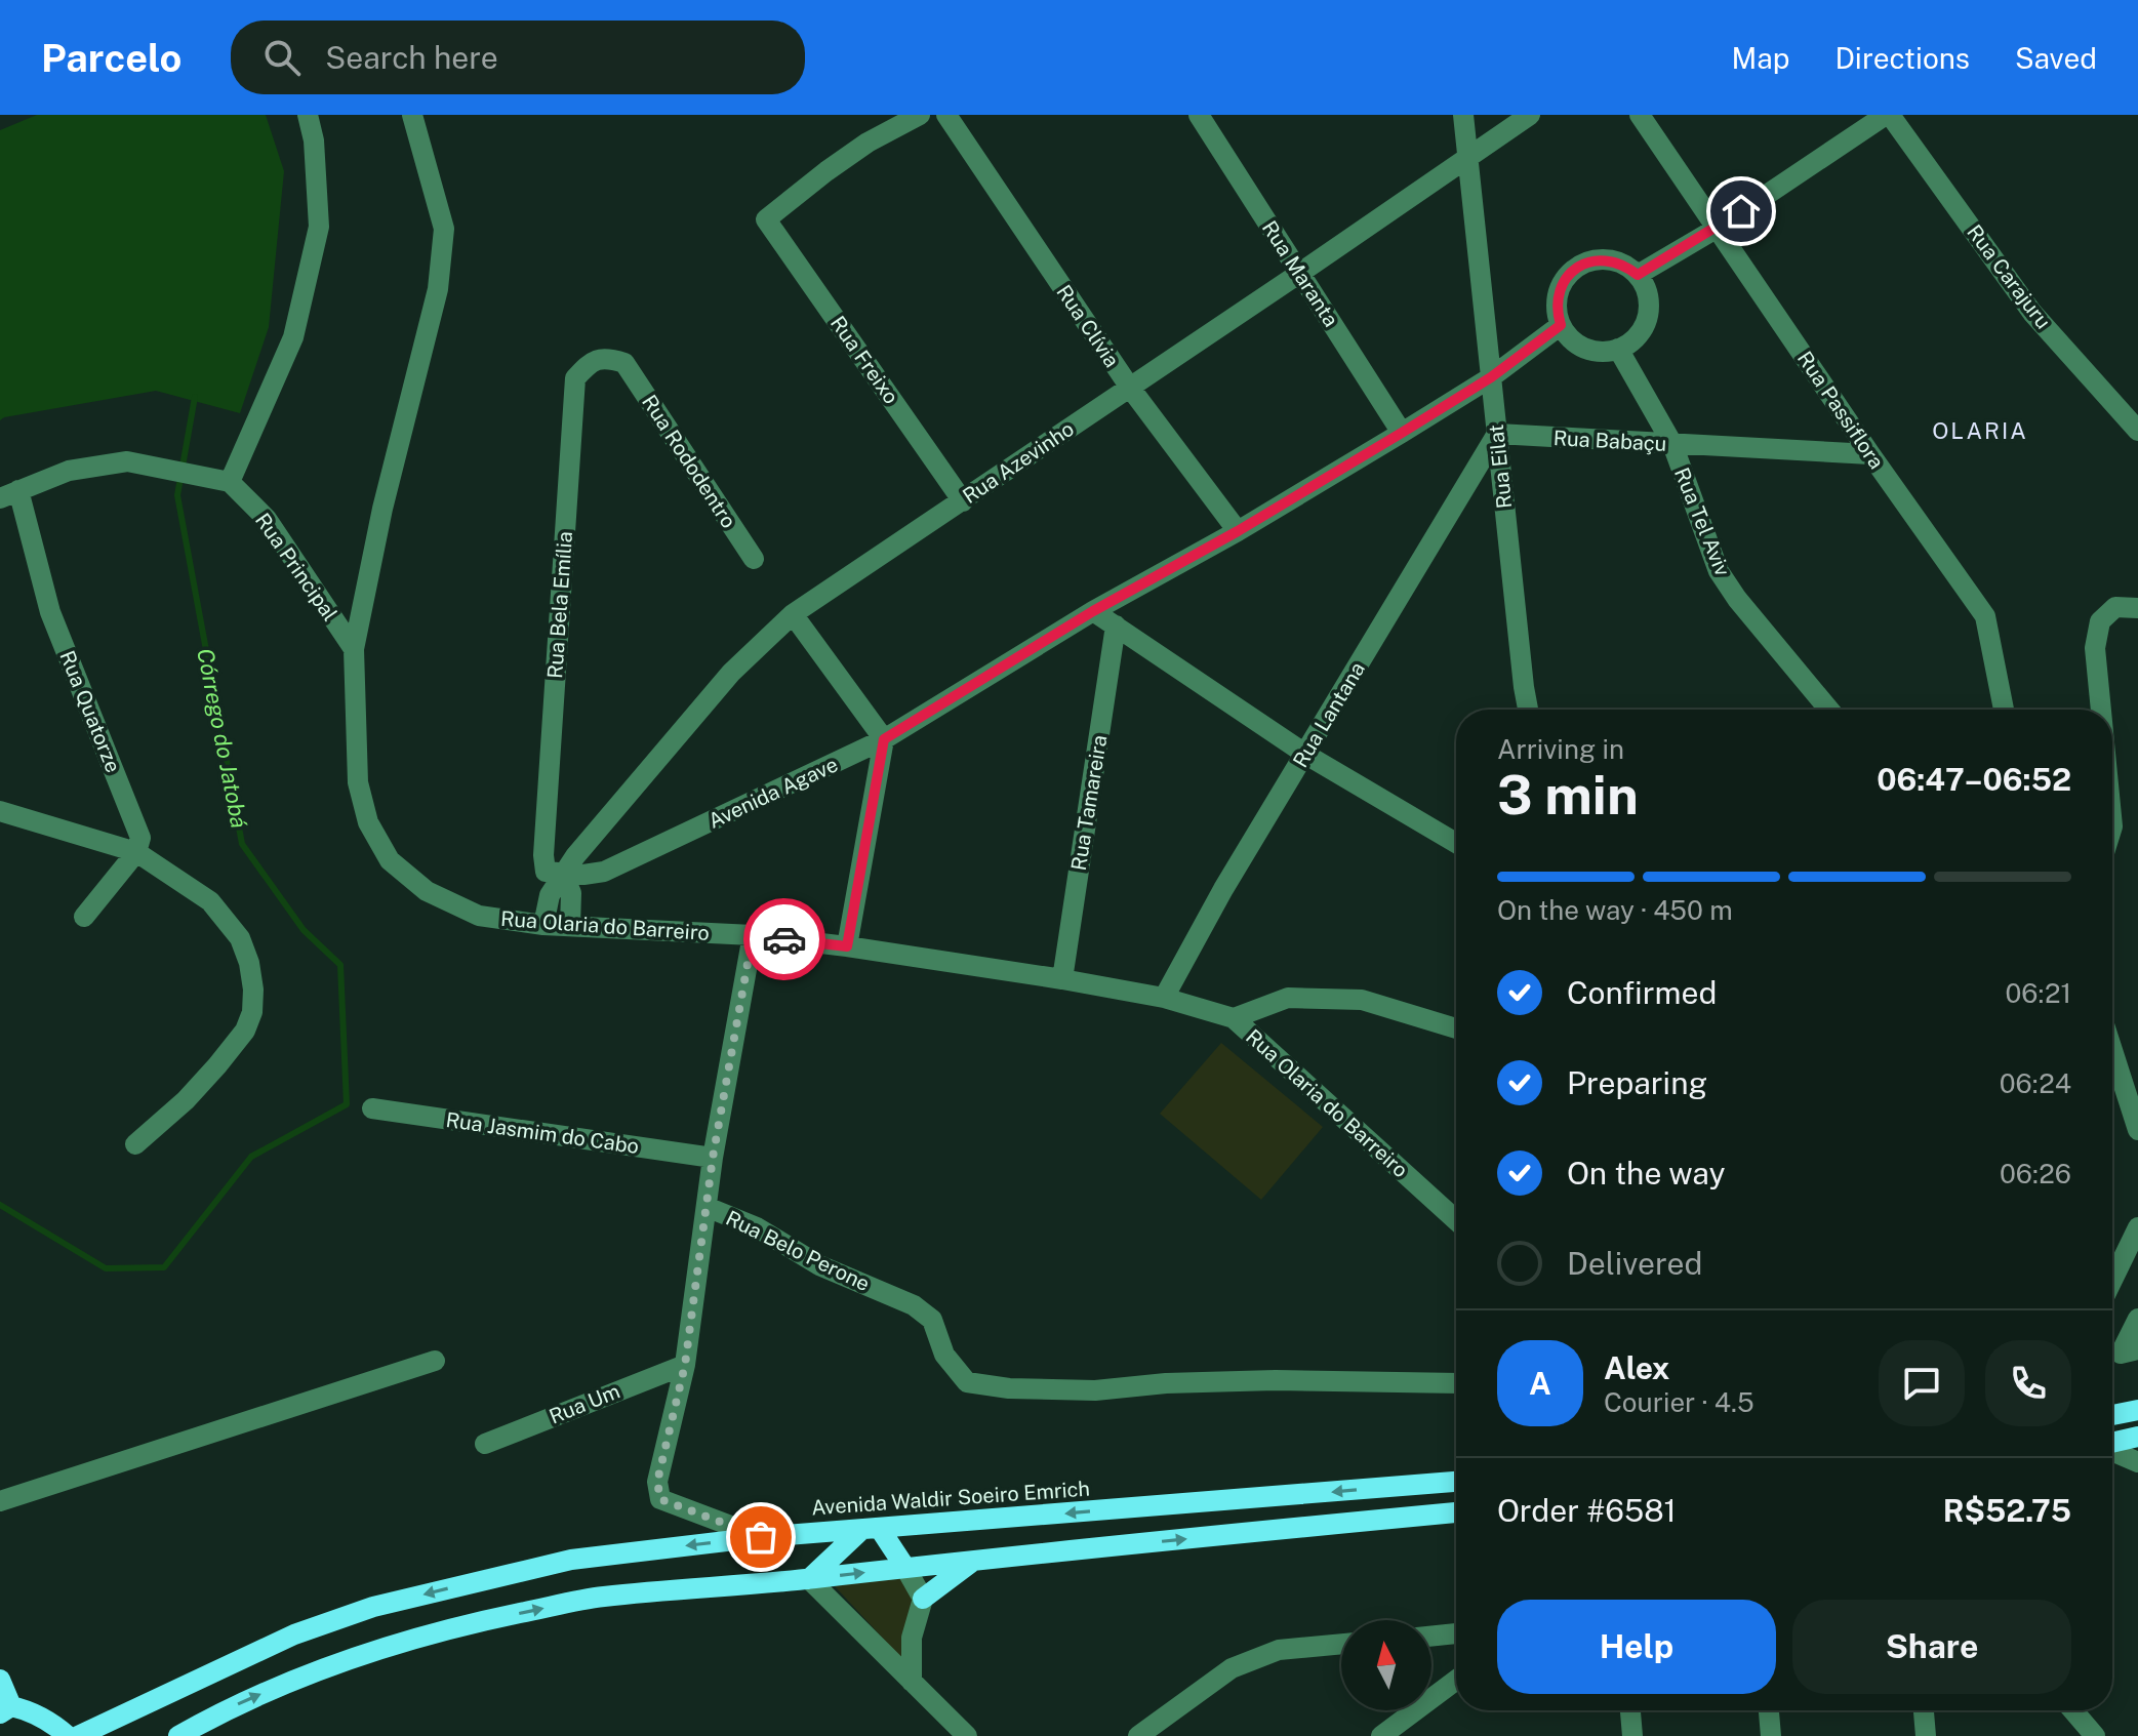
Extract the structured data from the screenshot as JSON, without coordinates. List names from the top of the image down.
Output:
{
  "streets": {
    "main road": ["Avenida Waldir Soeiro Emrich"],
    "street": [
      "Rua Maranta",
      "Rua Carajuru",
      "Rua Clívia",
      "Rua Freixo",
      "Rua Passiflora",
      "Rua Babaçu",
      "Rua Rododentro",
      "Rua Azevinho",
      "Rua Eilat",
      "Rua Tel Aviv",
      "Rua Principal",
      "Rua Bela Emília",
      "Rua Quatorze",
      "Rua Lantana",
      "Avenida Agave",
      "Rua Tamareira",
      "Rua Olaria do Barreiro",
      "Rua Jasmim do Cabo",
      "Rua Belo Perone",
      "Rua Um"
    ]
  },
  "crossings": [
    ["Rua Maranta", "Rua Azevinho"],
    ["Rua Maranta", "Avenida Agave"],
    ["Rua Clívia", "Rua Azevinho"],
    ["Rua Clívia", "Avenida Agave"],
    ["Rua Freixo", "Rua Azevinho"],
    ["Rua Passiflora", "Rua Babaçu"],
    ["Rua Babaçu", "Rua Eilat"],
    ["Rua Babaçu", "Rua Tel Aviv"],
    ["Rua Babaçu", "Rua Lantana"],
    ["Rua Rododentro", "Rua Bela Emília"],
    ["Rua Azevinho", "Rua Eilat"],
    ["Rua Azevinho", "Rua Bela Emília"],
    ["Rua Azevinho", "Avenida Agave"],
    ["Rua Azevinho", "Rua Olaria do Barreiro"],
    ["Rua Eilat", "Rua Lantana"],
    ["Rua Eilat", "Avenida Agave"],
    ["Rua Tel Aviv", "Avenida Agave"],
    ["Rua Principal", "Rua Olaria do Barreiro"],
    ["Rua Bela Emília", "Avenida Agave"],
    ["Rua Lantana", "Rua Olaria do Barreiro"],
    ["Rua Tamareira", "Rua Olaria do Barreiro"],
    ["Rua Olaria do Barreiro", "Rua Belo Perone"],
    ["Rua Jasmim do Cabo", "Rua Belo Perone"],
    ["Rua Belo Perone", "Rua Um"],
    ["Rua Belo Perone", "Avenida Waldir Soeiro Emrich"]
  ],
  "districts": ["OLARIA"],
  "water": ["Córrego do Jatobá"],
  "north": "top",
  "page": {
    "header": "Parcelo",
    "search": "Search here",
    "nav": ["Map", "Directions", "Saved"],
    "heading": ["3 min", "Arriving in", "06:47–06:52"],
    "panel": [
      "Alex",
      "Courier · 4.5",
      "Order #6581",
      "R$52.75"
    ],
    "bar": "On the way · 450 m",
    "list": [
      ["Confirmed", "06:21"],
      ["Preparing", "06:24"],
      ["On the way", "06:26"],
      "Delivered"
    ],
    "round": "A",
    "buttons": ["Help", "Share"]
  }
}
